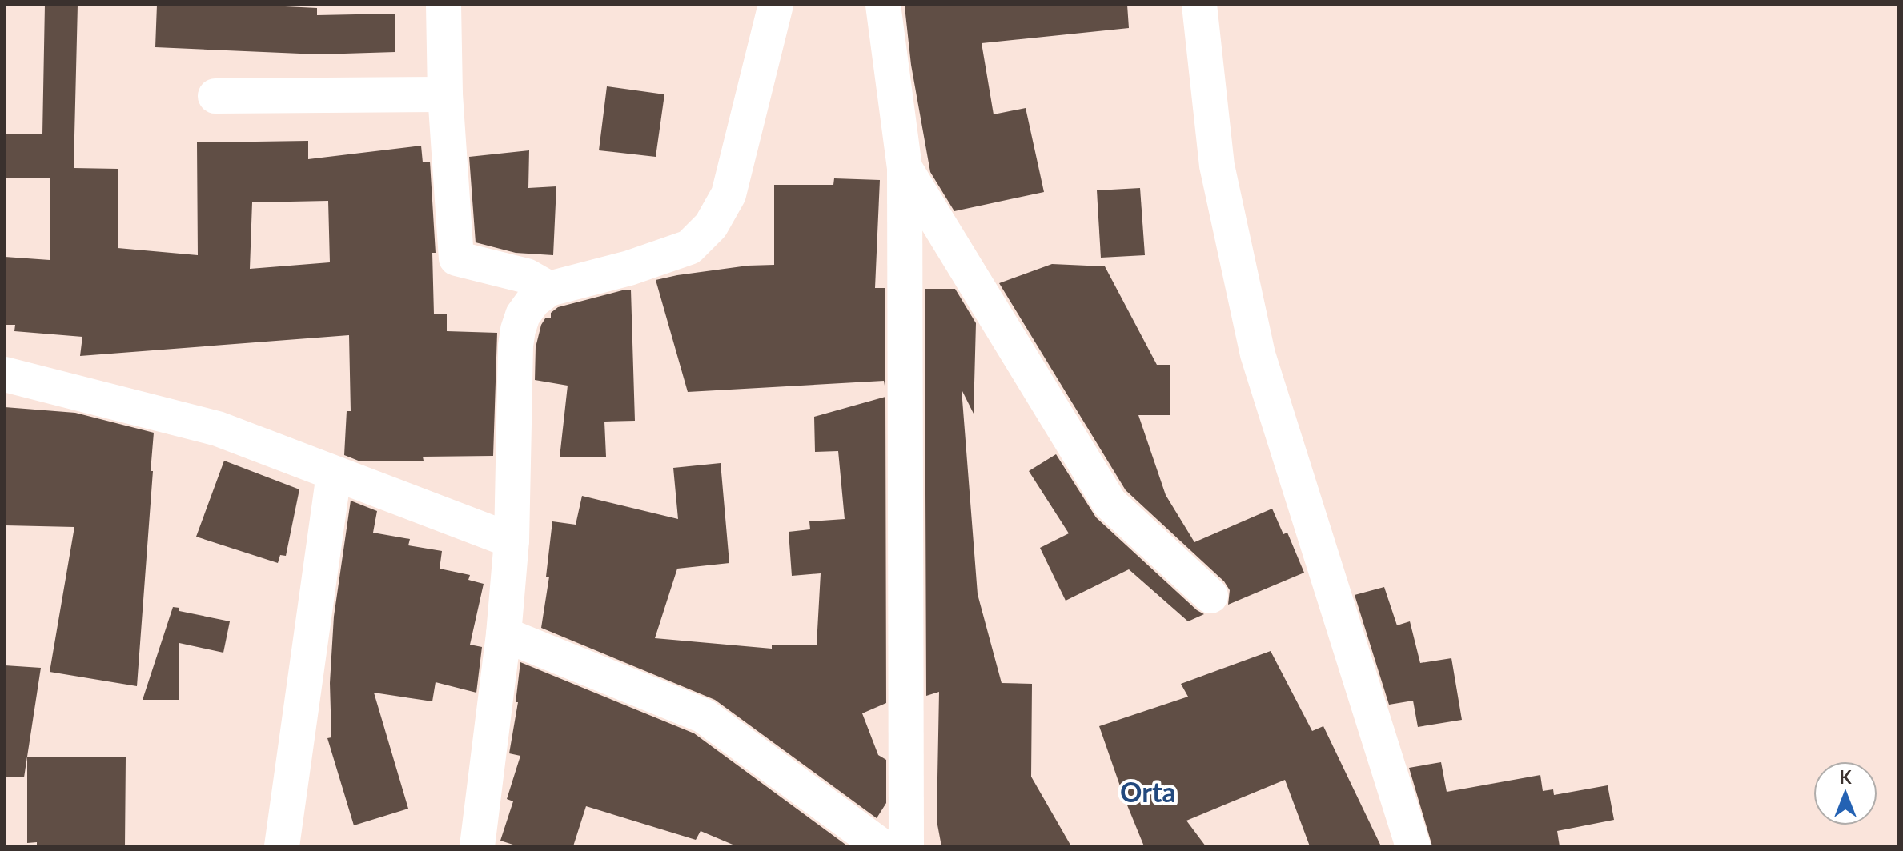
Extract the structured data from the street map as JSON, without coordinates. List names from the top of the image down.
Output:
{
  "districts": ["Orta"],
  "north": "top"
}
